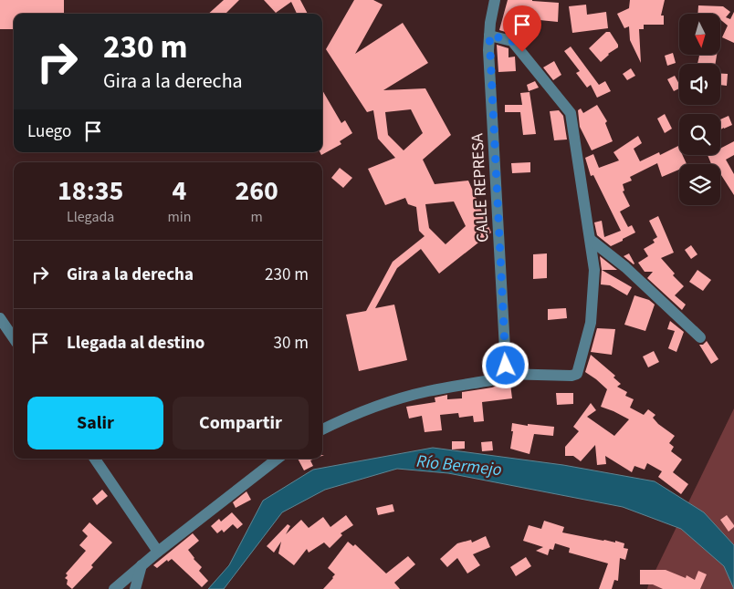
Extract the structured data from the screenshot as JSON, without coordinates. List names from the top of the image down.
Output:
{
  "streets": {
    "street": ["CALLE REPRESA"]
  },
  "water": ["Río Bermejo"],
  "north": "bottom",
  "page": {
    "turn": ["230 m", "Gira a la derecha"],
    "then": "Luego",
    "eta": [
      "18:35",
      "Llegada",
      "4",
      "min",
      "260",
      "m"
    ],
    "list": [
      {
        "name": "Gira a la derecha",
        "value": "230 m"
      },
      {
        "name": "Llegada al destino",
        "value": "30 m"
      }
    ],
    "buttons": ["Salir", "Compartir"]
  }
}
